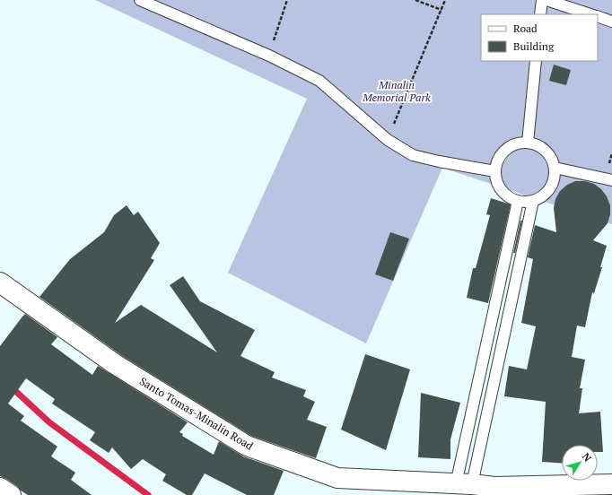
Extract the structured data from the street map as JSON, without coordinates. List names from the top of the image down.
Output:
{
  "streets": {
    "street": ["Santo Tomas-Minalin Road"]
  },
  "parks": ["Minalin Memorial Park"],
  "legend": ["Road", "Building"],
  "north": "top right"
}
